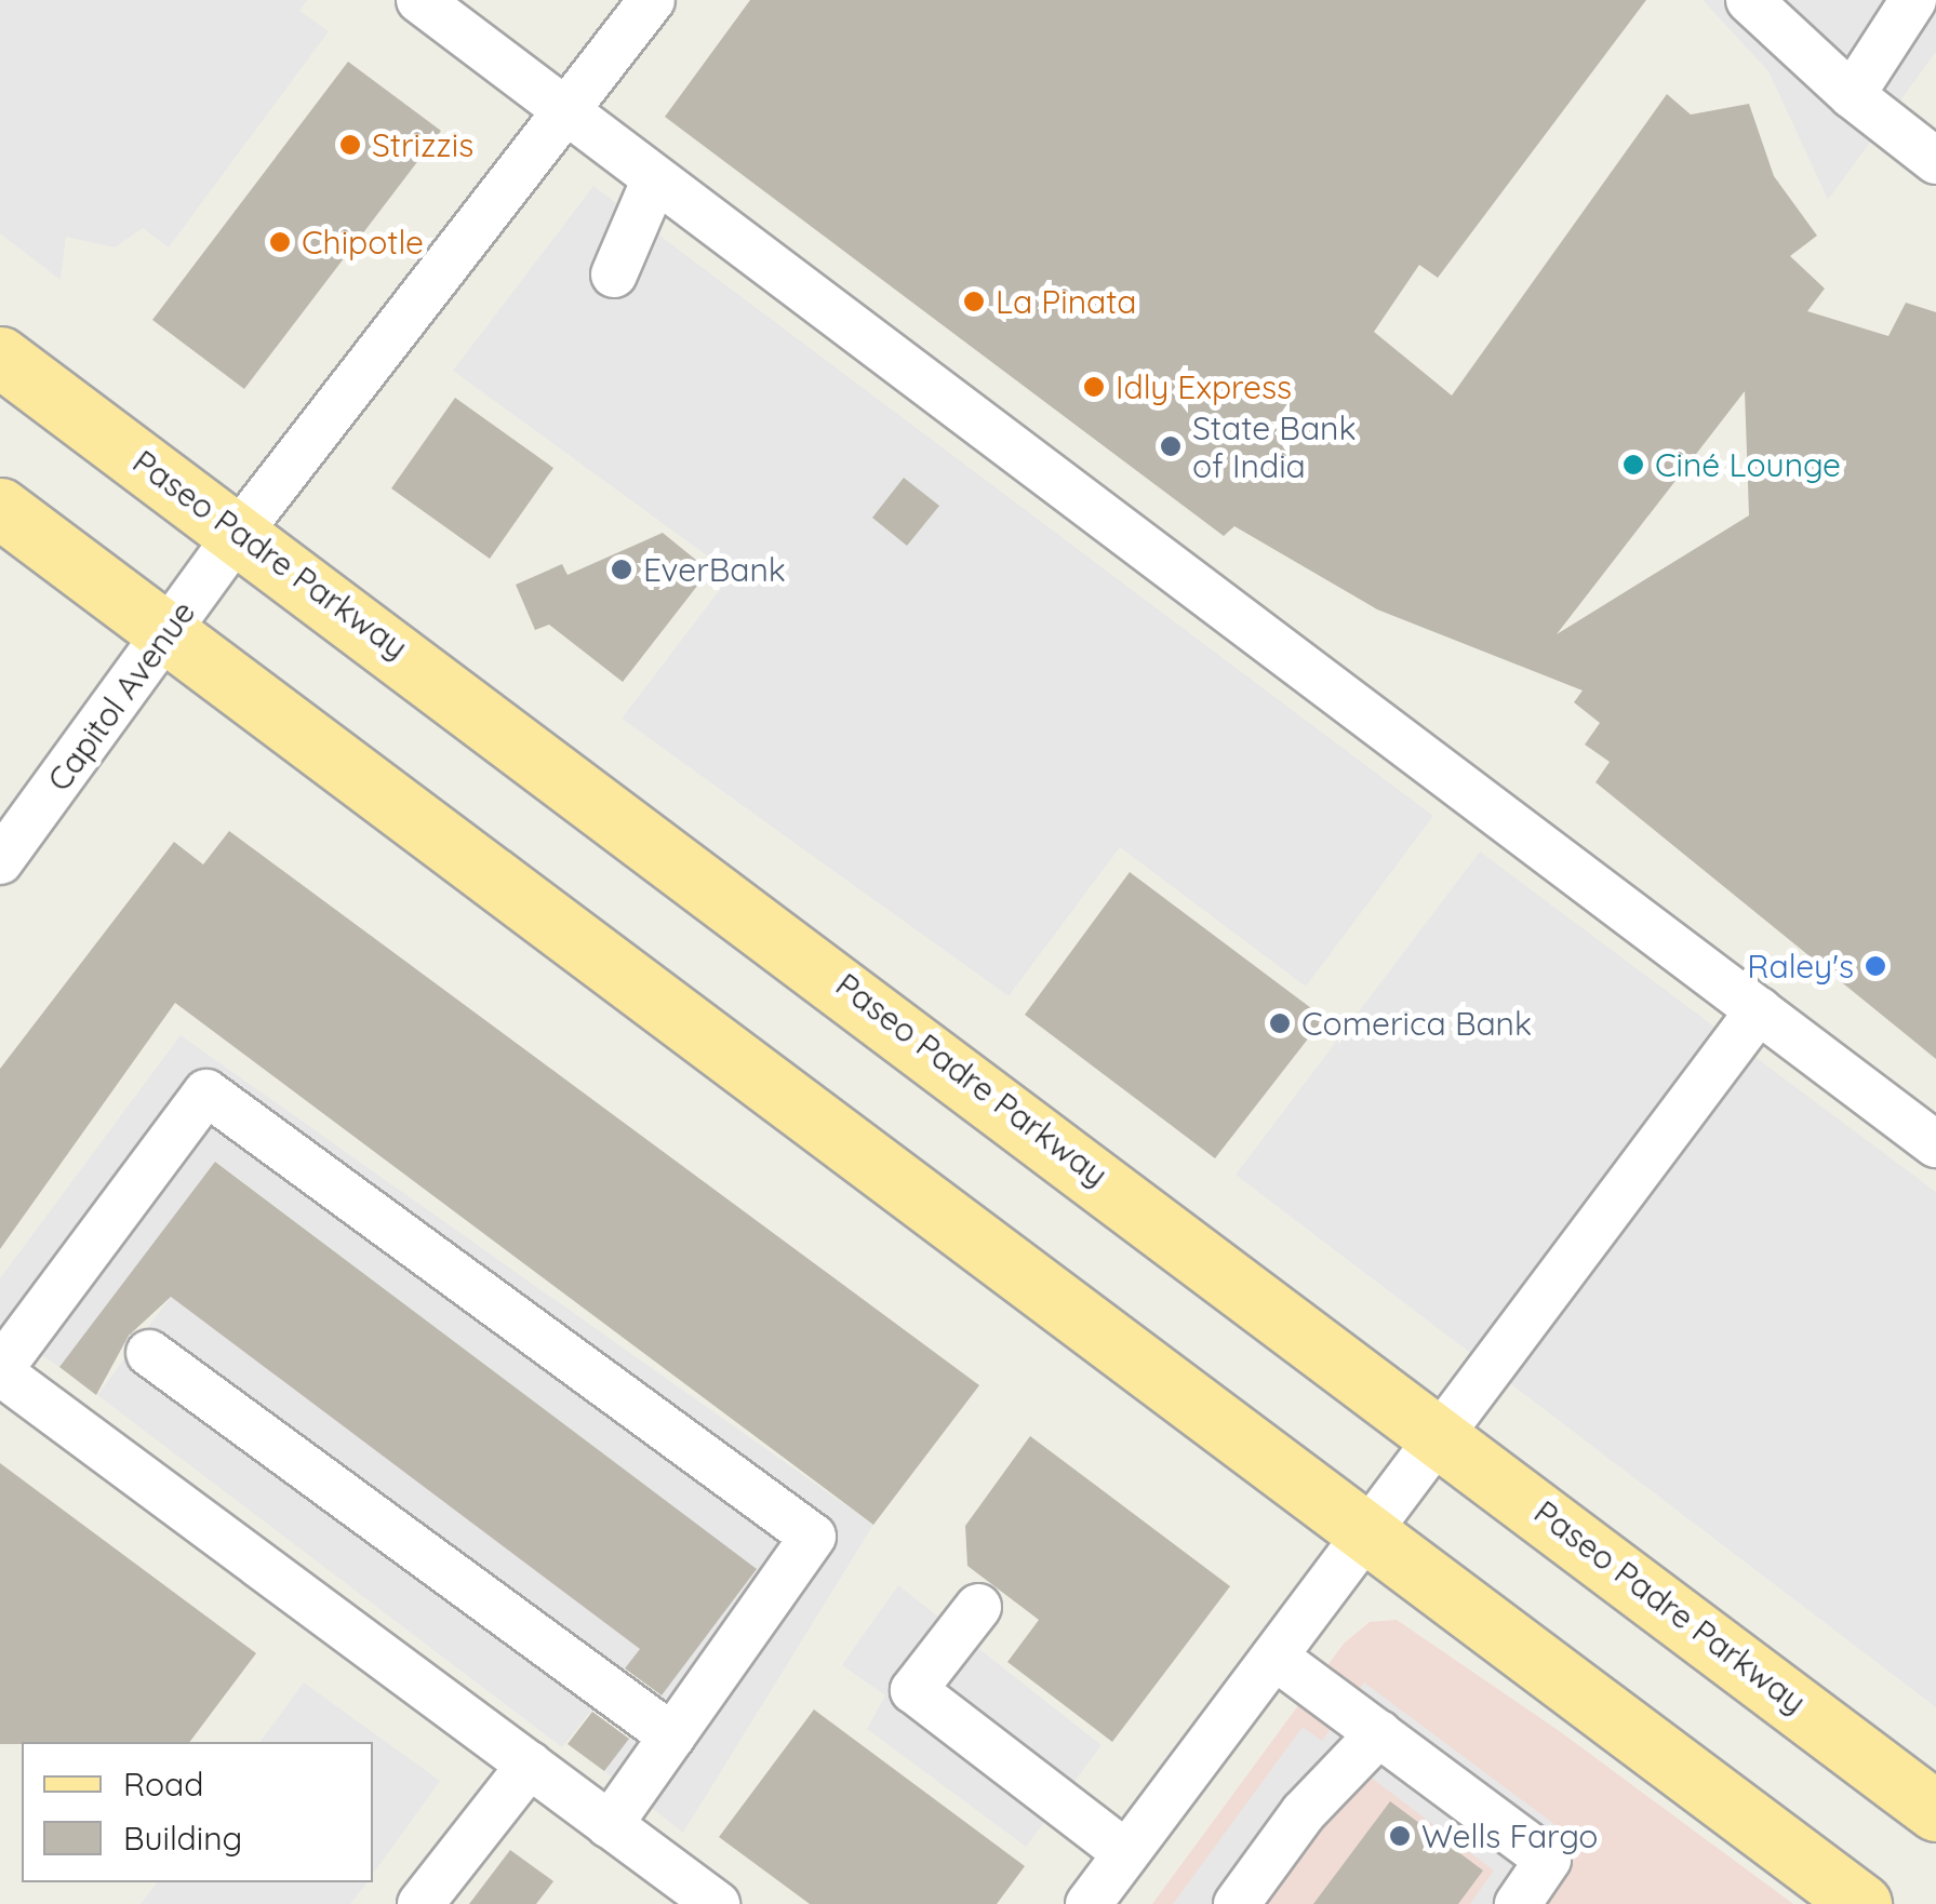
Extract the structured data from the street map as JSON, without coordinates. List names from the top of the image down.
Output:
{
  "streets": {
    "main road": ["Paseo Padre Parkway"],
    "street": ["Capitol Avenue"]
  },
  "crossings": [
    ["Paseo Padre Parkway", "Capitol Avenue"]
  ],
  "places": [
    "Strizzis",
    "Chipotle",
    "La Pinata",
    "Idly Express",
    "State Bank of India",
    "Ciné Lounge",
    "EverBank",
    "Raley's",
    "Comerica Bank",
    "Wells Fargo"
  ],
  "legend": ["Road", "Building"]
}
